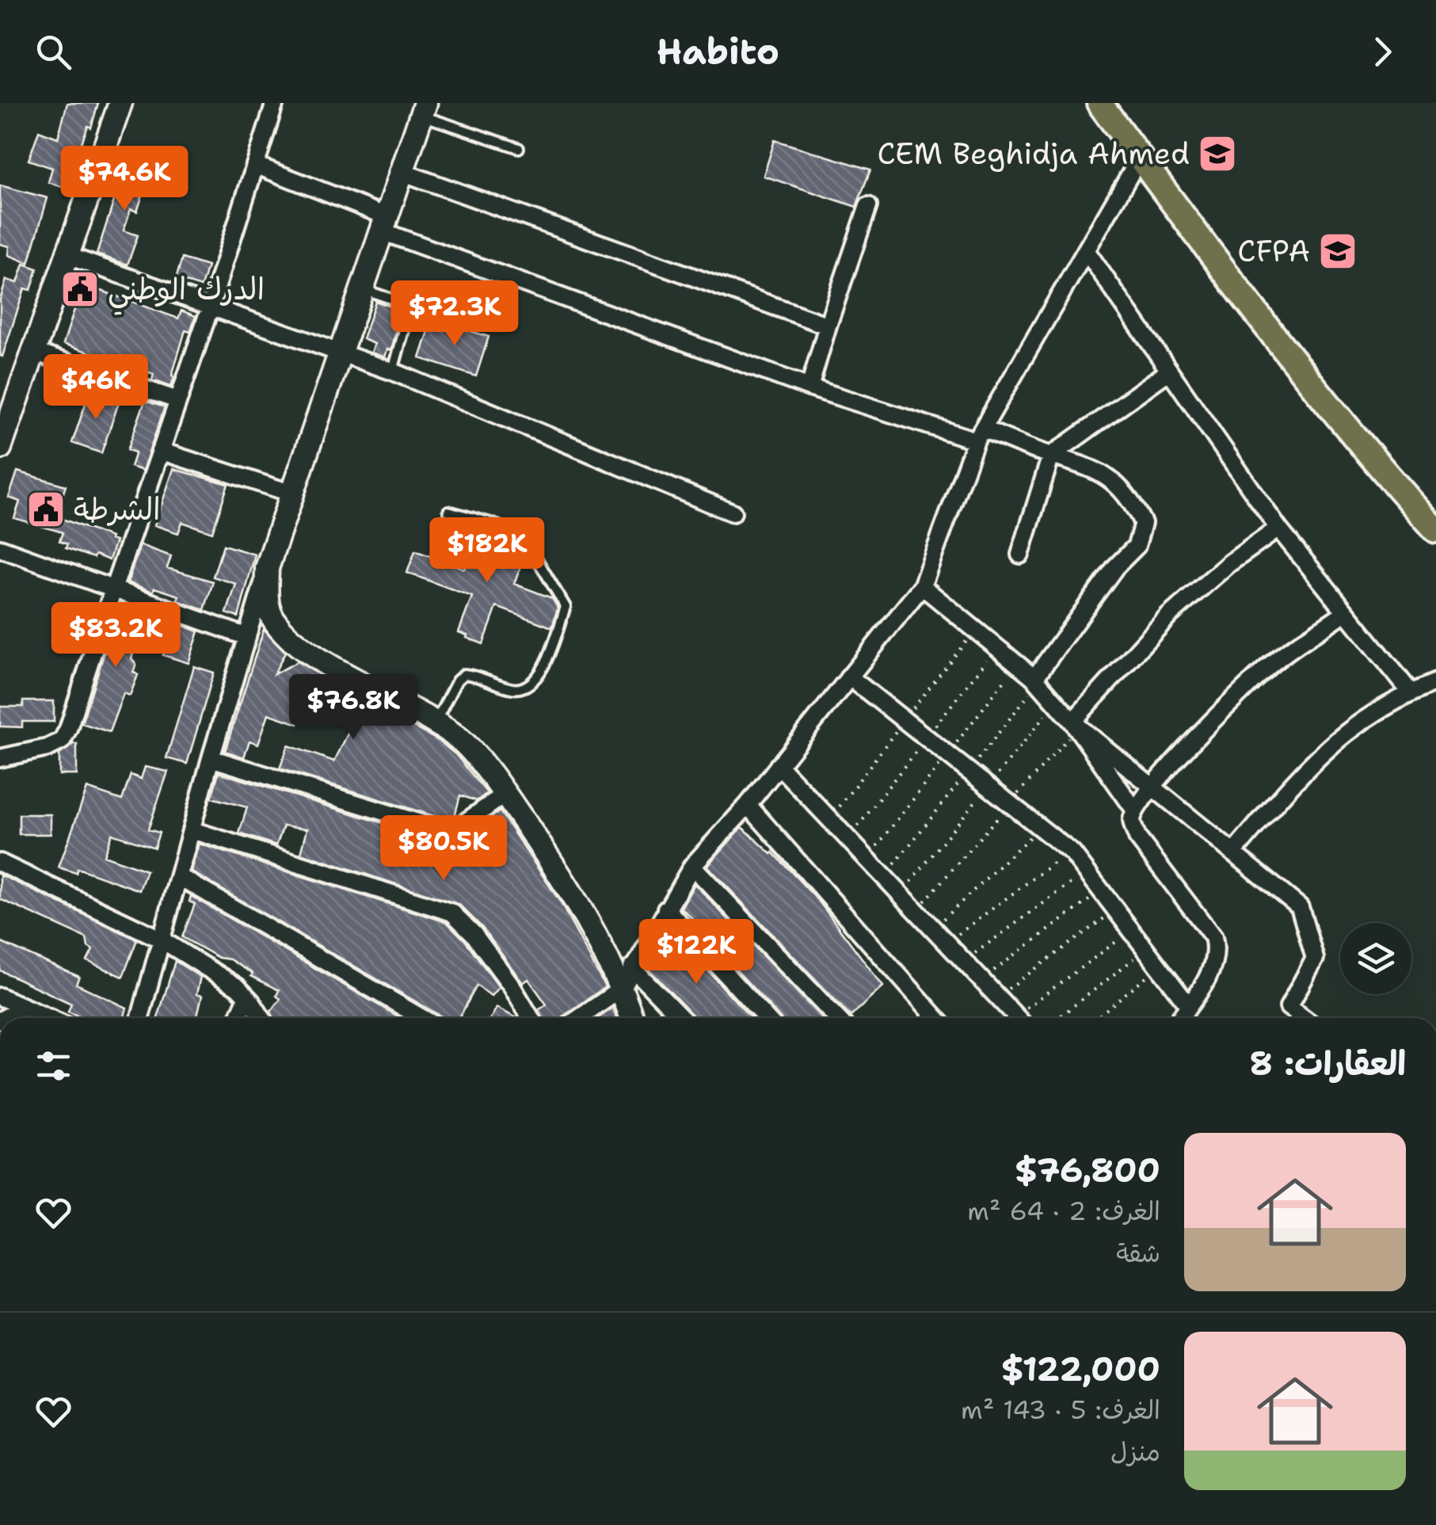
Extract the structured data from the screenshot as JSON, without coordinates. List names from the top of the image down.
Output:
{
  "places": {
    "school or university": ["CEM Beghidja Ahmed", "CFPA"],
    "public building": ["الدرك الوطني", "الشرطة"]
  },
  "page": {
    "header": "Habito",
    "price": [
      "$74.6K",
      "$72.3K",
      "$46K",
      "$182K",
      "$83.2K",
      "$76.8K",
      "$80.5K",
      "$122K"
    ],
    "heading": "العقارات: 8",
    "list": [
      {
        "name": "$76,800",
        "note": "الغرف: 2 · 64 m² · شقة"
      },
      {
        "name": "$122,000",
        "note": "الغرف: 5 · 143 m² · منزل"
      }
    ]
  }
}
